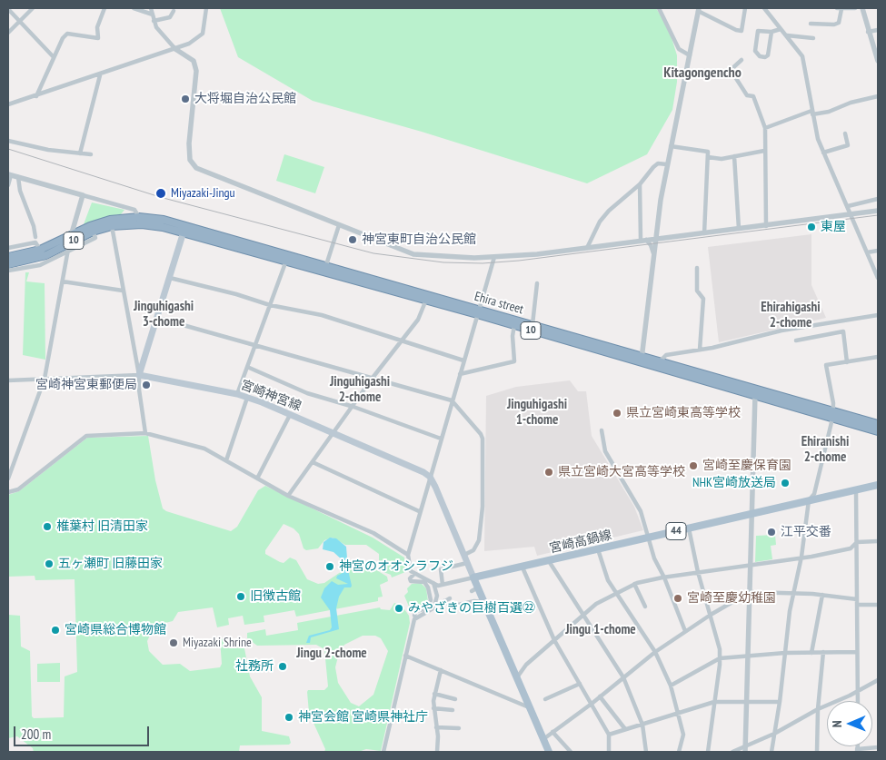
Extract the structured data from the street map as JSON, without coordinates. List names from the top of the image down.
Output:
{
  "streets": {
    "highway": ["10", "Ehira street"],
    "main road": ["宮崎神宮線", "44", "宮崎高鍋線"]
  },
  "crossings": [
    ["10", "Ehira street"]
  ],
  "districts": [
    "Kitagongencho",
    "Jinguhigashi 3-chome",
    "Ehirahigashi 2-chome",
    "Jinguhigashi 2-chome",
    "Jinguhigashi 1-chome",
    "Ehiranishi 2-chome",
    "Jingu 1-chome",
    "Jingu 2-chome"
  ],
  "places": [
    "大将堀自治公民館",
    "Miyazaki-Jingu",
    "東屋",
    "神宮東町自治公民館",
    "宮崎神宮東郵便局",
    "県立宮崎東高等学校",
    "宮崎至慶保育園",
    "県立宮崎大宮高等学校",
    "NHK宮崎放送局",
    "椎葉村 旧清田家",
    "江平交番",
    "五ヶ瀬町 旧藤田家",
    "神宮のオオシラフジ",
    "旧徴古館",
    "宮崎至慶幼稚園",
    "みやざきの巨樹百選㉒",
    "宮崎県総合博物館",
    "Miyazaki Shrine",
    "社務所",
    "神宮会館 宮崎県神社庁"
  ],
  "scale_bar": "200 m",
  "north": "left"
}
